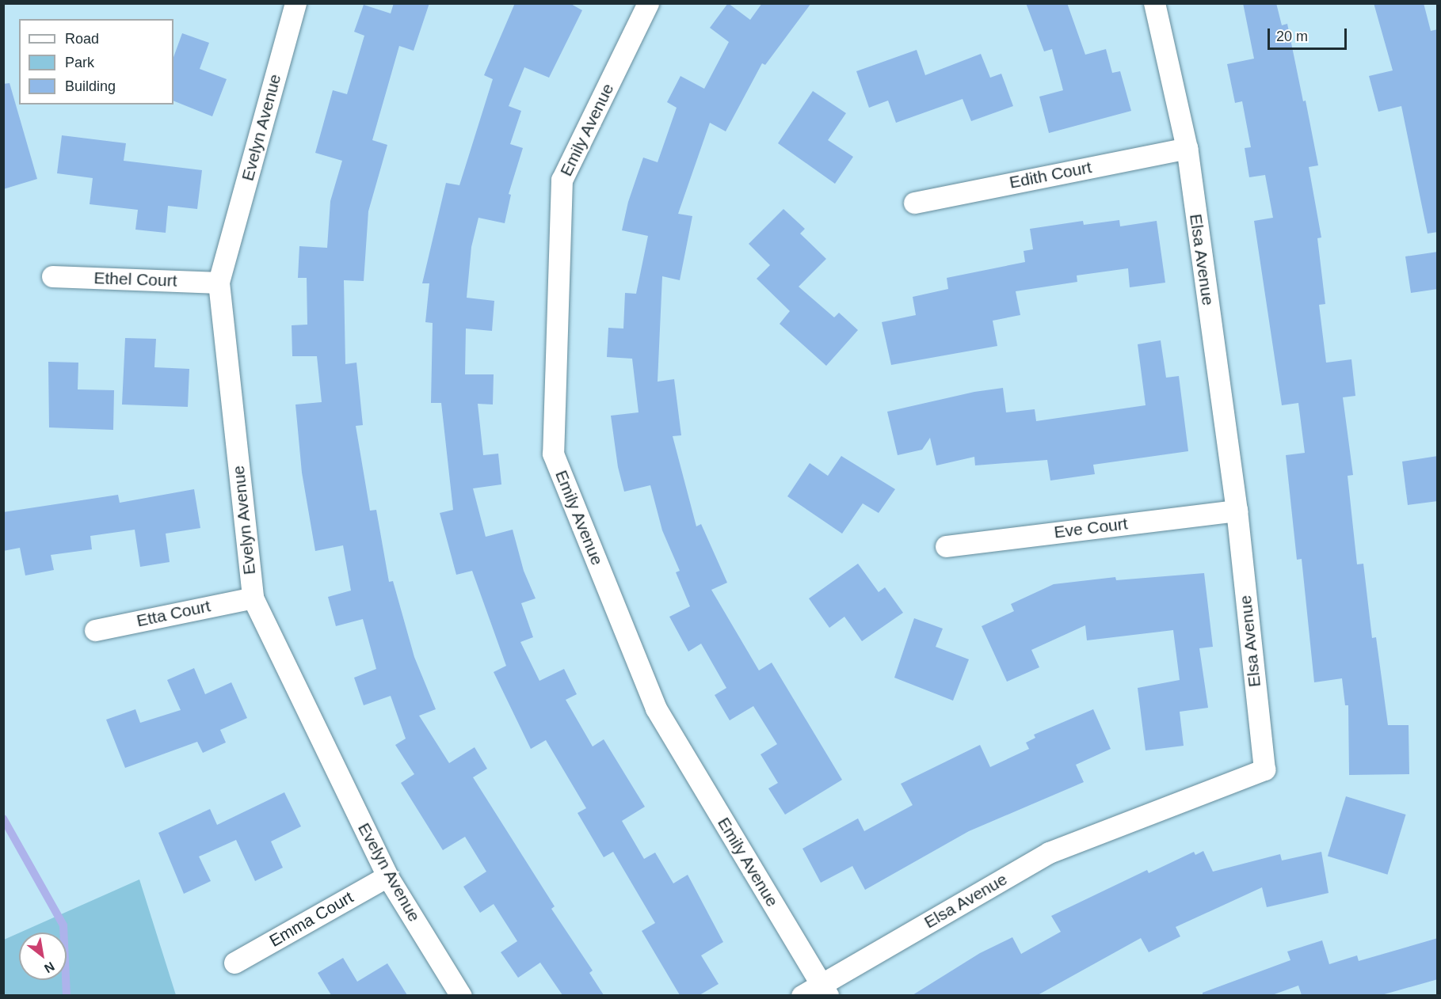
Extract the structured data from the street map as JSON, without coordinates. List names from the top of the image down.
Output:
{
  "streets": {
    "street": [
      "Evelyn Avenue",
      "Emily Avenue",
      "Edith Court",
      "Elsa Avenue",
      "Ethel Court",
      "Eve Court",
      "Etta Court",
      "Emma Court"
    ]
  },
  "crossings": [
    ["Evelyn Avenue", "Ethel Court"],
    ["Evelyn Avenue", "Etta Court"],
    ["Evelyn Avenue", "Emma Court"],
    ["Emily Avenue", "Elsa Avenue"],
    ["Edith Court", "Elsa Avenue"],
    ["Elsa Avenue", "Eve Court"]
  ],
  "legend": ["Road", "Park", "Building"],
  "scale_bar": "20 m",
  "north": "bottom right"
}
